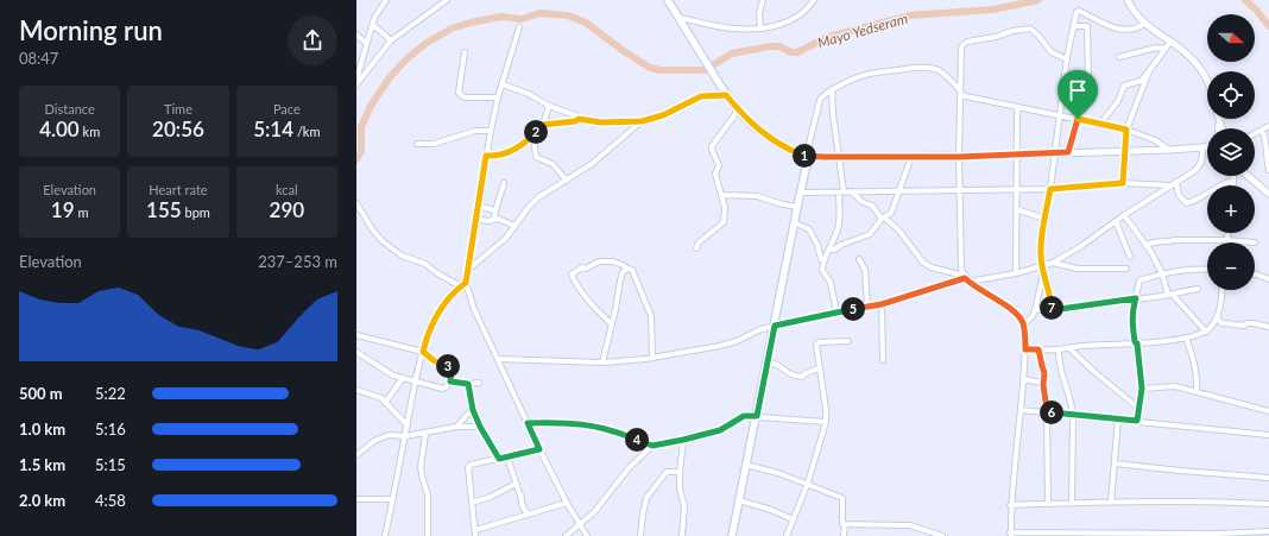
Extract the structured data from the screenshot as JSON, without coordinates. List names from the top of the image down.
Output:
{
  "water": ["Mayo Yedseram"],
  "north": "right",
  "page": {
    "heading": ["Morning run", "08:47"],
    "map_buttons": ["+", "−"],
    "stats": [
      ["Distance", "4.00 km"],
      ["Time", "20:56"],
      ["Pace", "5:14 /km"],
      ["Elevation", "19 m"],
      ["Heart rate", "155 bpm"],
      ["kcal", "290"]
    ],
    "pins": [
      "2",
      "1",
      "7",
      "5",
      "3",
      "6",
      "4"
    ],
    "chart": ["Elevation", "237–253 m"],
    "list": [
      {
        "name": "500 m",
        "note": "5:22"
      },
      {
        "name": "1.0 km",
        "note": "5:16"
      },
      {
        "name": "1.5 km",
        "note": "5:15"
      },
      {
        "name": "2.0 km",
        "note": "4:58"
      }
    ]
  }
}
